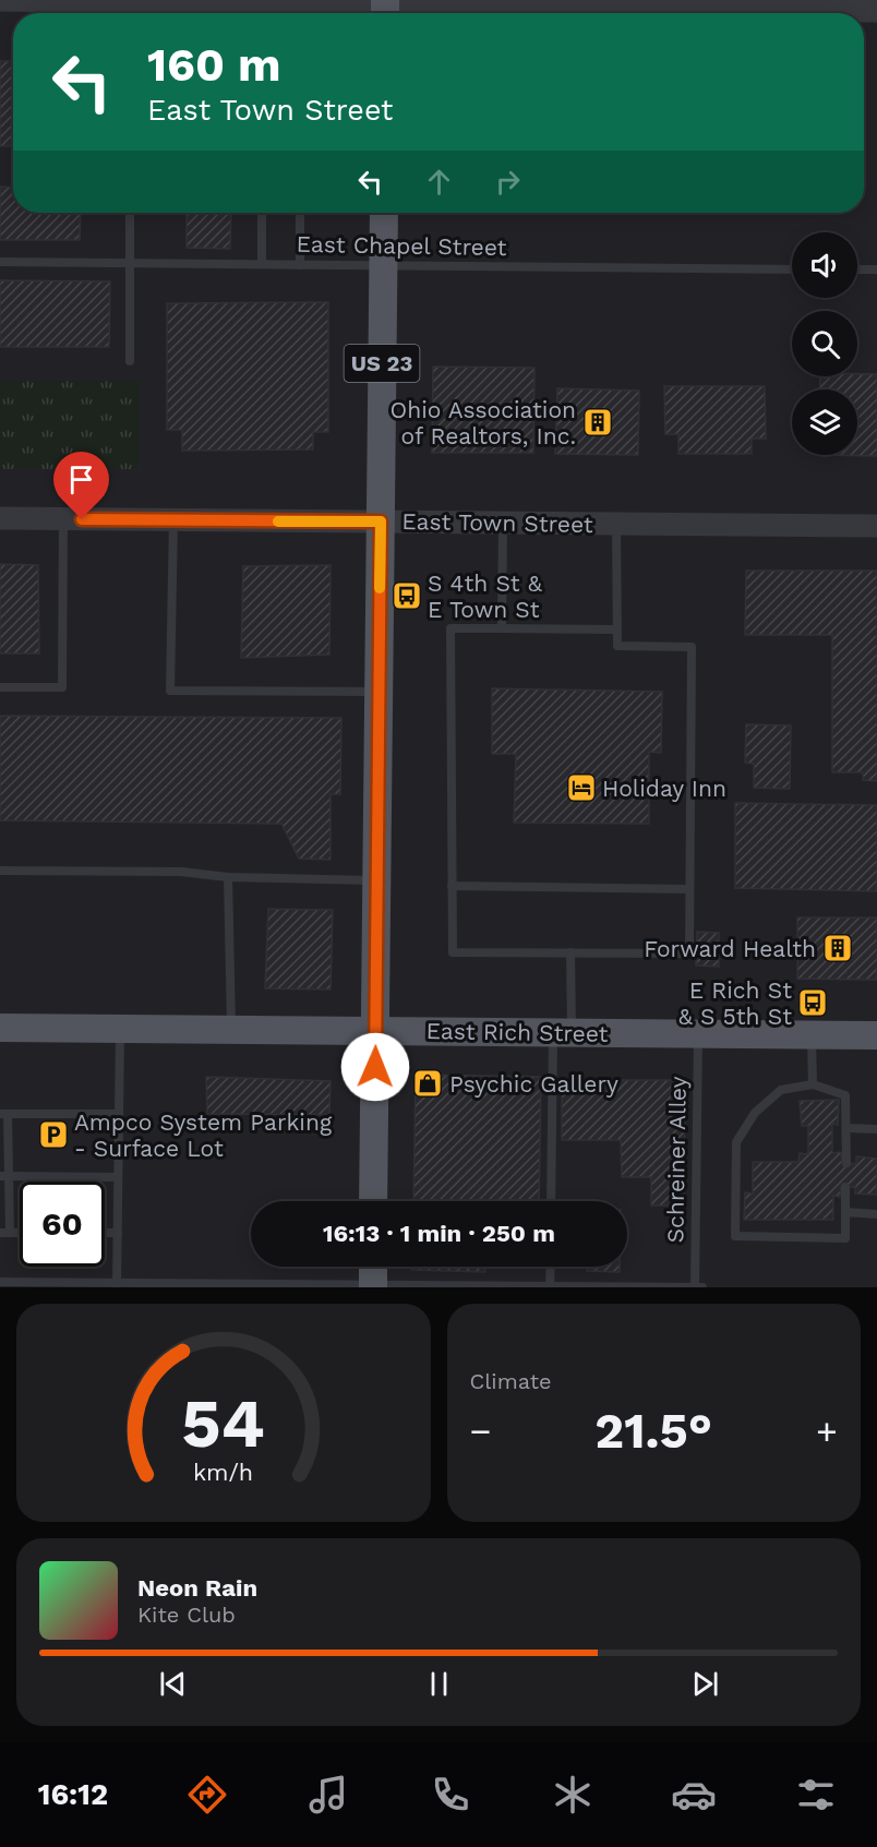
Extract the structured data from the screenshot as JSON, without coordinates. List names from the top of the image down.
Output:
{
  "streets": {
    "main road": ["US 23", "East Rich Street"],
    "street": ["East Town Street"],
    "lane": ["East Chapel Street", "Schreiner Alley"]
  },
  "crossings": [
    ["East Chapel Street", "US 23"],
    ["US 23", "East Town Street"],
    ["US 23", "East Rich Street"],
    ["East Rich Street", "Schreiner Alley"]
  ],
  "places": {
    "building": ["Ohio Association of Realtors, Inc.", "Forward Health"],
    "bus stop": ["S 4th St & E Town St", "E Rich St & S 5th St"],
    "hotel": ["Holiday Inn"],
    "shop": ["Psychic Gallery"],
    "parking": ["Ampco System Parking - Surface Lot"]
  },
  "page": {
    "turn": ["160 m", "East Town Street"],
    "limit": "60",
    "trip": "16:13 · 1 min · 250 m",
    "tile": "Climate",
    "heat": ["−", "21.5°", "+"],
    "song": ["Neon Rain", "Kite Club"],
    "tabs": "16:12",
    "gauge": ["54", "km/h"]
  }
}
